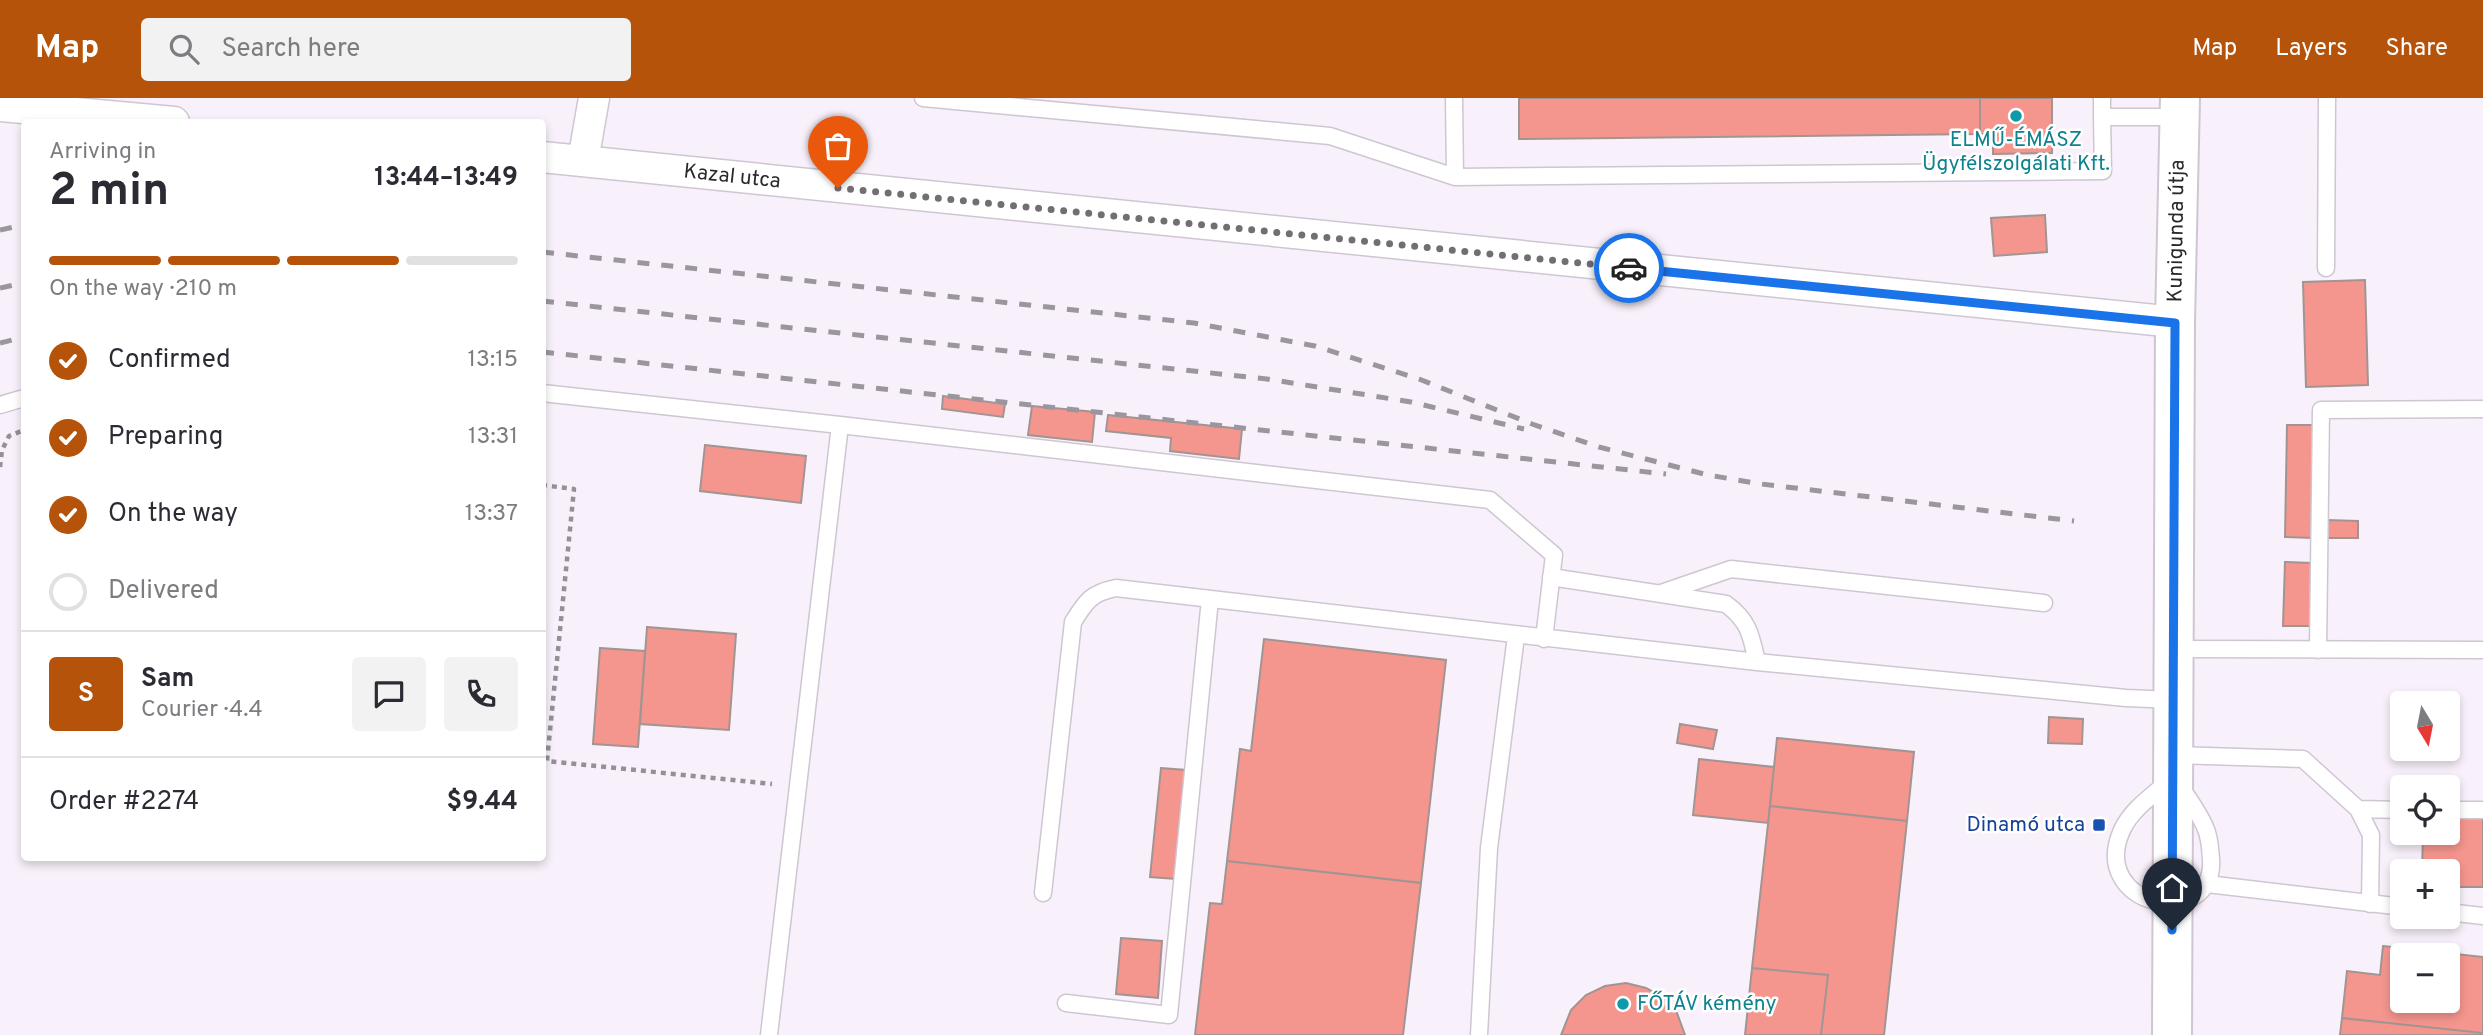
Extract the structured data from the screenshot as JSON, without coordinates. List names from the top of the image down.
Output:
{
  "streets": {
    "street": ["Kazal utca", "Kunigunda útja"]
  },
  "crossings": [
    ["Kazal utca", "Kunigunda útja"]
  ],
  "places": {
    "other": ["ELMŰ-ÉMÁSZ Ügyfélszolgálati Kft.", "FŐTÁV kémény"],
    "transit": ["Dinamó utca"]
  },
  "north": "bottom",
  "page": {
    "header": "Map",
    "search": "Search here",
    "nav": ["Map", "Layers", "Share"],
    "heading": ["2 min", "Arriving in", "13:44–13:49"],
    "panel": [
      "Sam",
      "Courier · 4.4",
      "Order #2274",
      "$9.44"
    ],
    "bar": "On the way · 210 m",
    "list": [
      ["Confirmed", "13:15"],
      ["Preparing", "13:31"],
      ["On the way", "13:37"],
      "Delivered"
    ],
    "round": "S",
    "map_buttons": ["+", "−"]
  }
}
